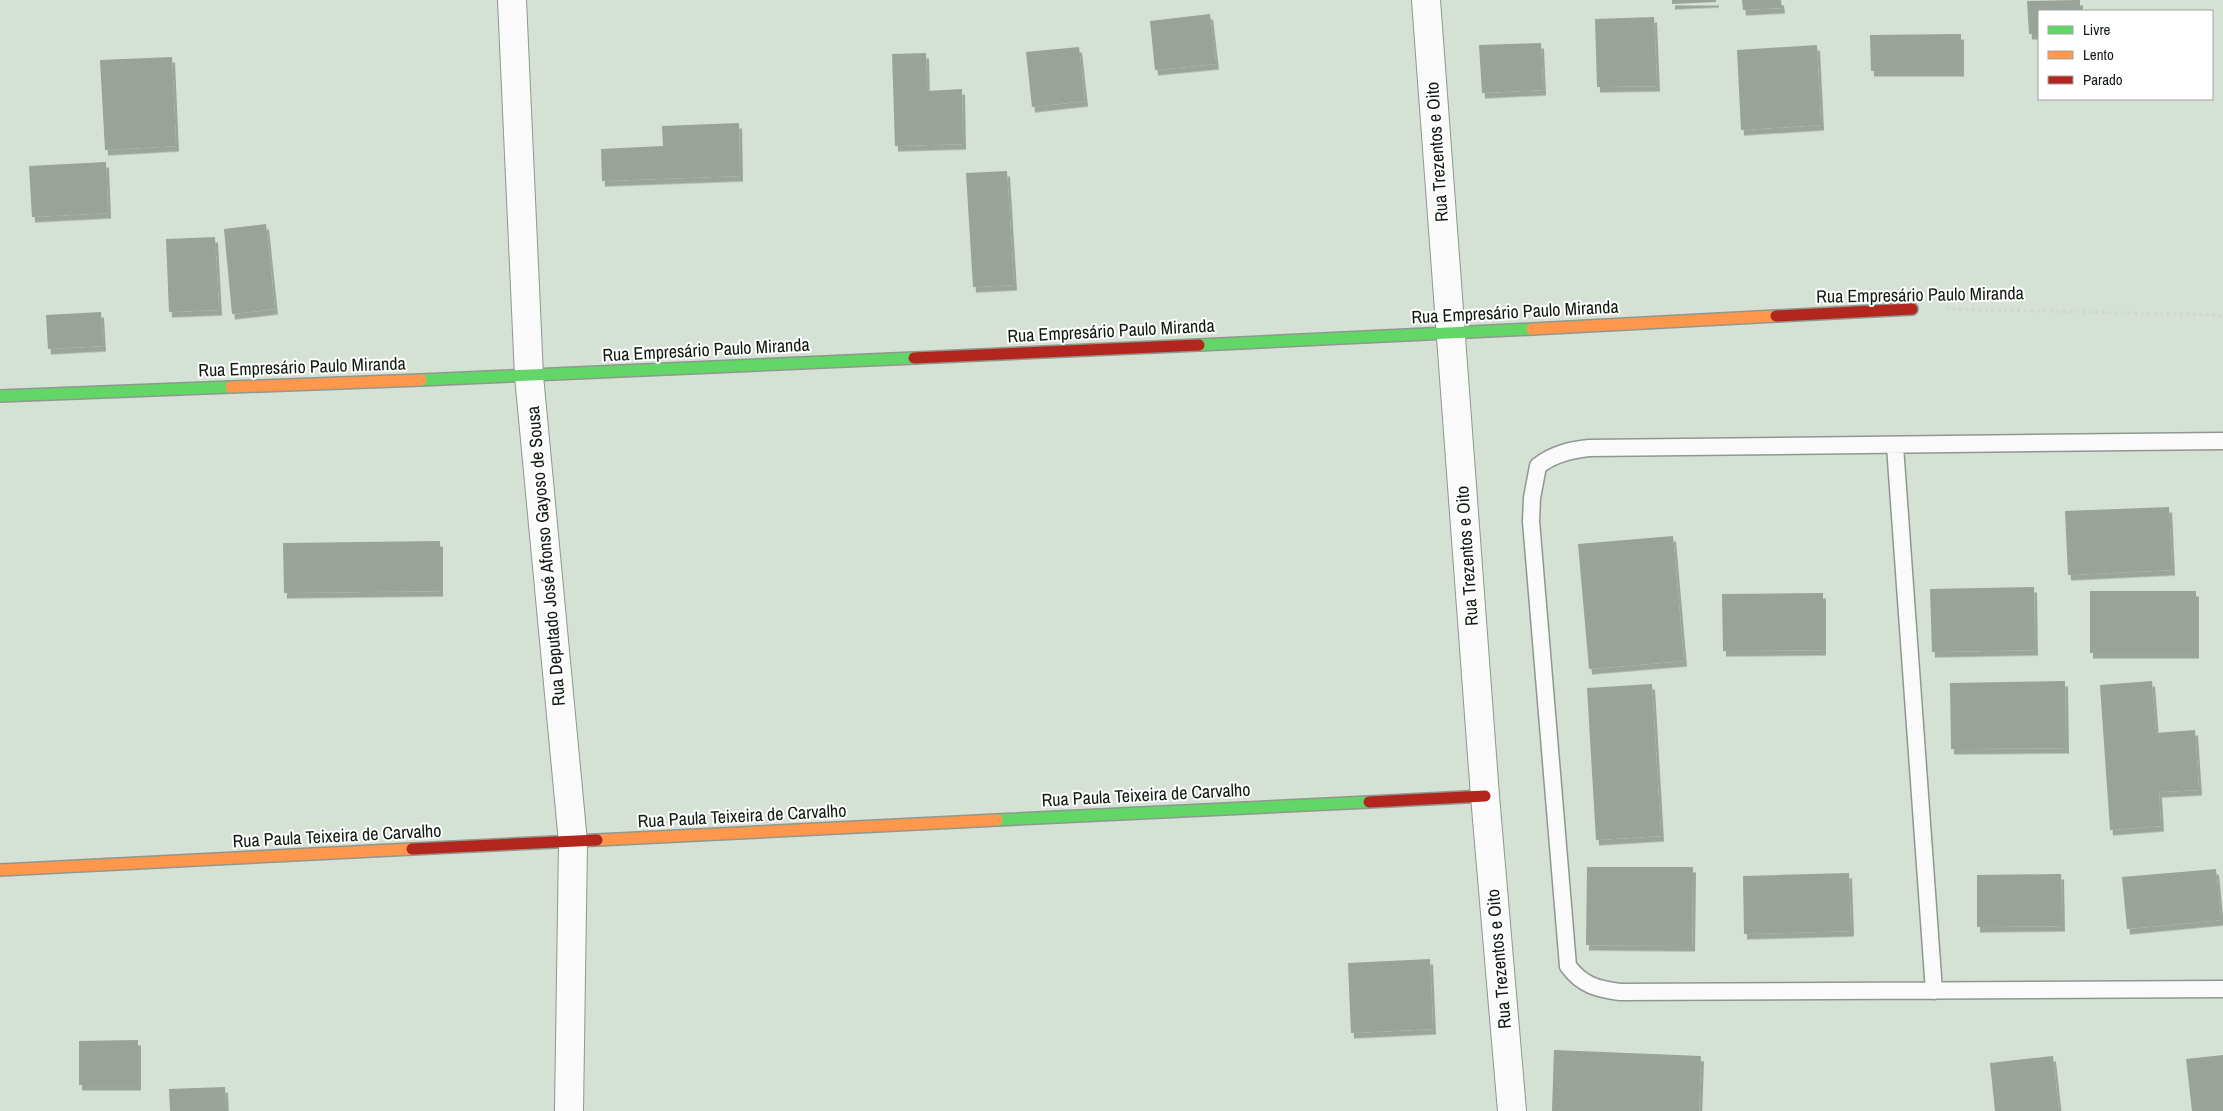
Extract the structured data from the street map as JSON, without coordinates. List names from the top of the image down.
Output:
{
  "streets": {
    "street": [
      "Rua Trezentos e Oito",
      "Rua Empresário Paulo Miranda",
      "Rua Deputado José Afonso Gayoso de Sousa",
      "Rua Paula Teixeira de Carvalho"
    ]
  },
  "crossings": [
    ["Rua Trezentos e Oito", "Rua Empresário Paulo Miranda"],
    ["Rua Trezentos e Oito", "Rua Paula Teixeira de Carvalho"],
    ["Rua Empresário Paulo Miranda", "Rua Deputado José Afonso Gayoso de Sousa"],
    ["Rua Deputado José Afonso Gayoso de Sousa", "Rua Paula Teixeira de Carvalho"]
  ],
  "legend": ["Livre", "Lento", "Parado"]
}
